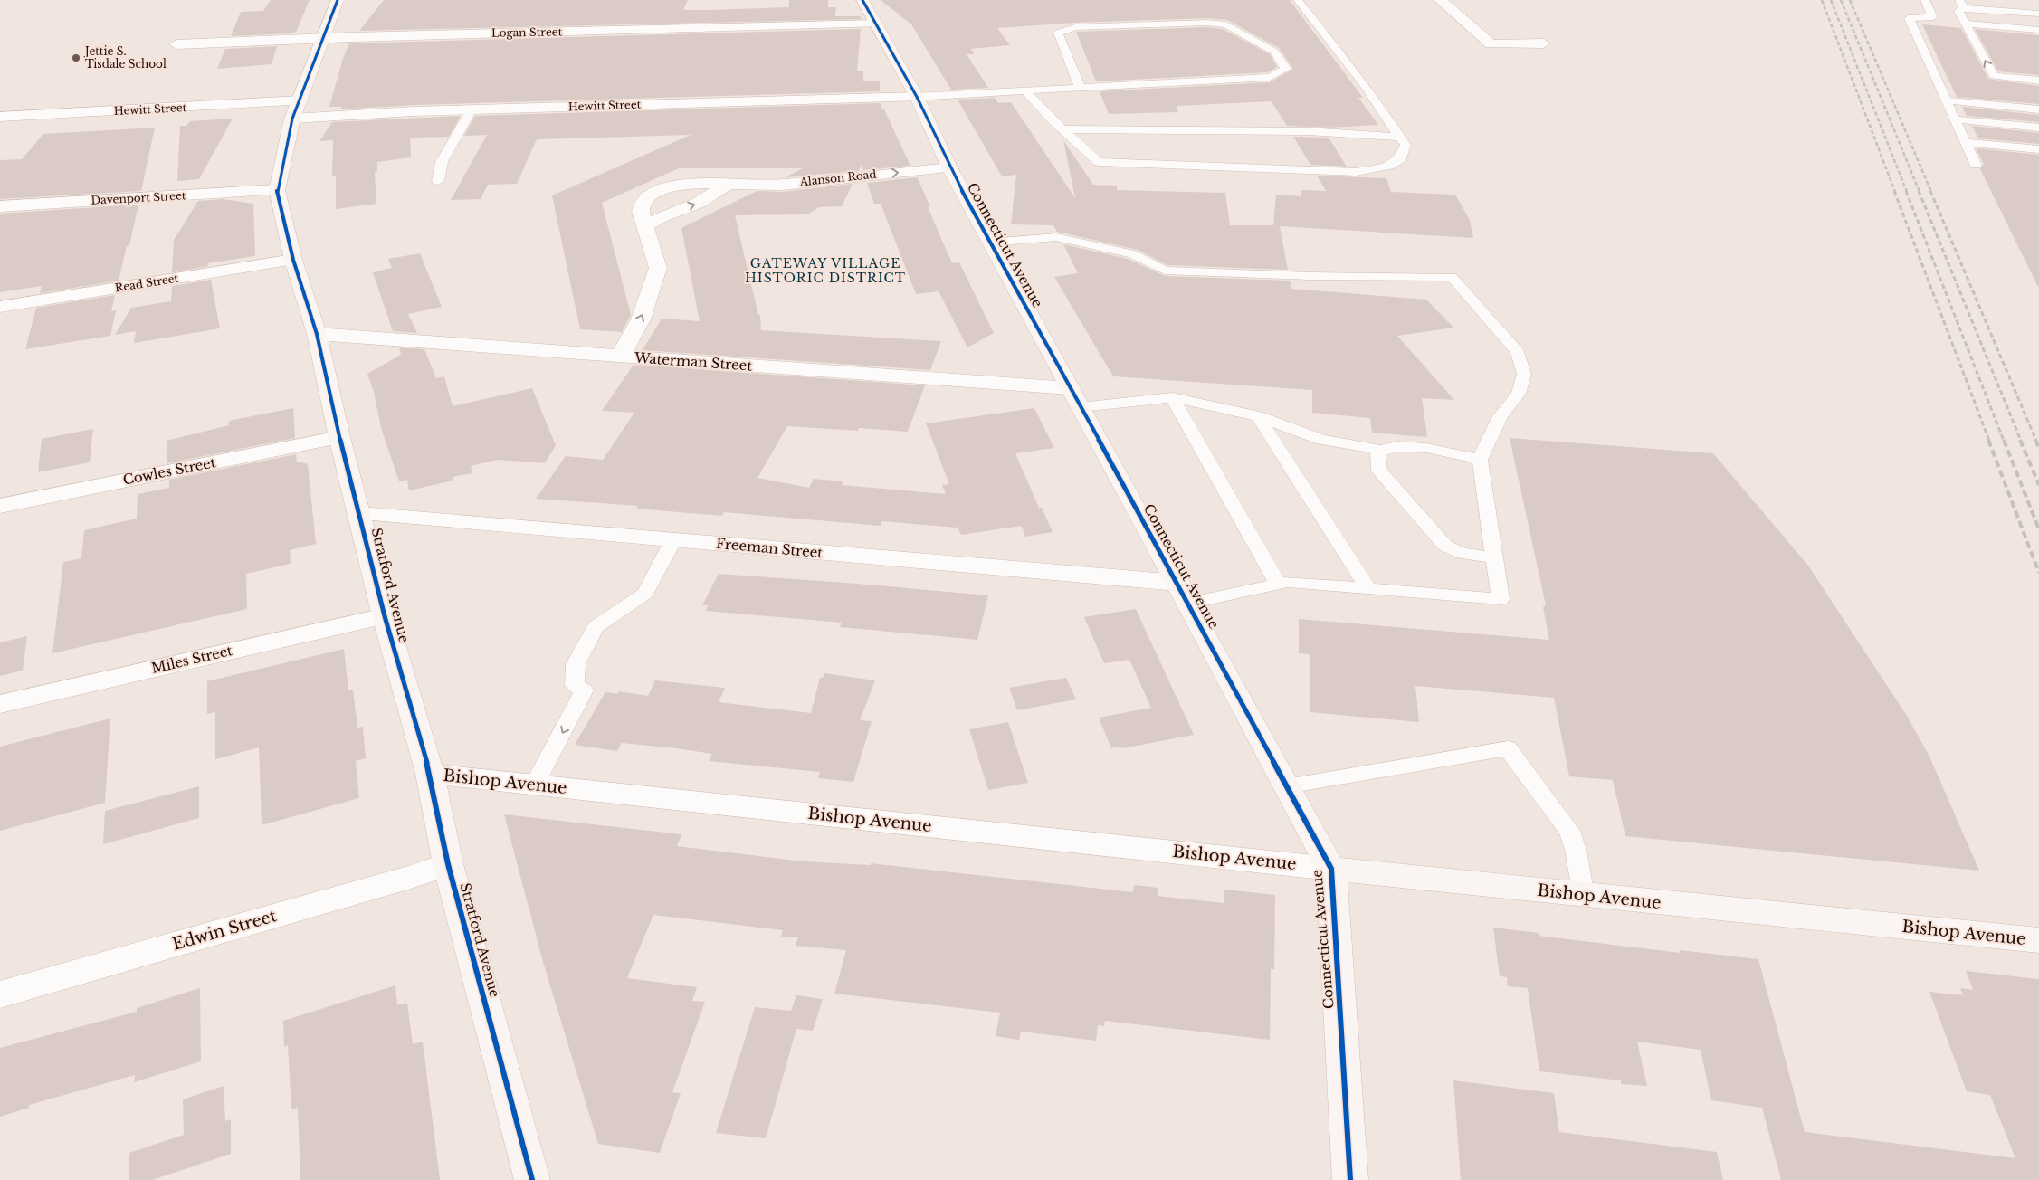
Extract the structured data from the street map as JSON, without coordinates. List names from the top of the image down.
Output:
{
  "streets": {
    "main road": ["Connecticut Avenue", "Stratford Avenue", "Bishop Avenue"],
    "street": [
      "Logan Street",
      "Hewitt Street",
      "Alanson Road",
      "Davenport Street",
      "Read Street",
      "Waterman Street",
      "Cowles Street",
      "Freeman Street",
      "Miles Street",
      "Edwin Street"
    ]
  },
  "crossings": [
    ["Logan Street", "Connecticut Avenue"],
    ["Logan Street", "Stratford Avenue"],
    ["Hewitt Street", "Connecticut Avenue"],
    ["Hewitt Street", "Stratford Avenue"],
    ["Alanson Road", "Connecticut Avenue"],
    ["Alanson Road", "Waterman Street"],
    ["Davenport Street", "Stratford Avenue"],
    ["Connecticut Avenue", "Waterman Street"],
    ["Connecticut Avenue", "Freeman Street"],
    ["Connecticut Avenue", "Bishop Avenue"],
    ["Read Street", "Stratford Avenue"],
    ["Waterman Street", "Stratford Avenue"],
    ["Cowles Street", "Stratford Avenue"],
    ["Freeman Street", "Stratford Avenue"],
    ["Stratford Avenue", "Miles Street"],
    ["Stratford Avenue", "Bishop Avenue"],
    ["Stratford Avenue", "Edwin Street"]
  ],
  "districts": ["GATEWAY VILLAGE HISTORIC DISTRICT"],
  "places": ["Jettie S. Tisdale School"]
}
